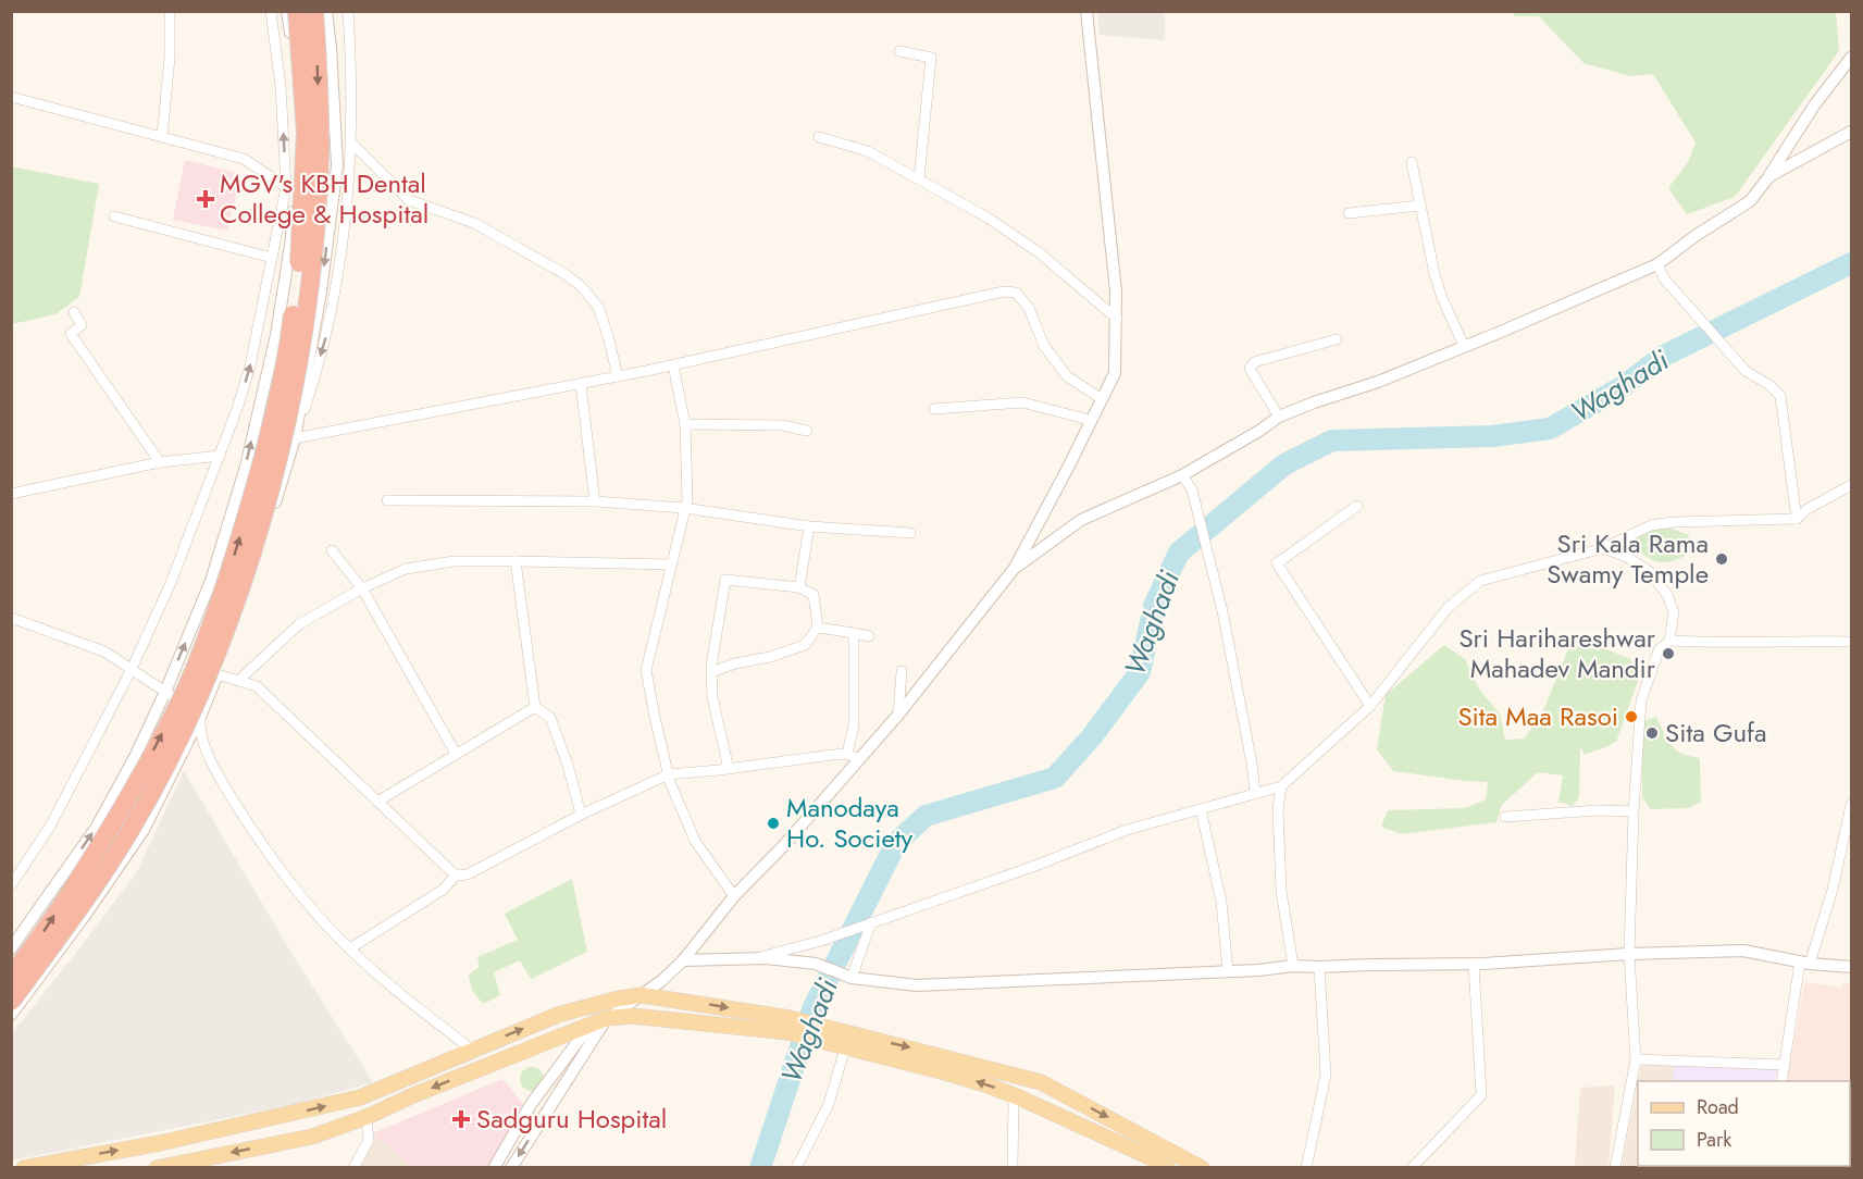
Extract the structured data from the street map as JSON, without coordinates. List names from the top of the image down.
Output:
{
  "water": ["Waghadi"],
  "places": {
    "health": ["MGV's KBH Dental College & Hospital", "Sadguru Hospital"],
    "other": [
      "Sri Kala Rama Swamy Temple",
      "Sri Harihareshwar Mahadev Mandir",
      "Sita Maa Rasoi",
      "Sita Gufa",
      "Manodaya Ho. Society"
    ]
  },
  "legend": ["Road", "Park"]
}
